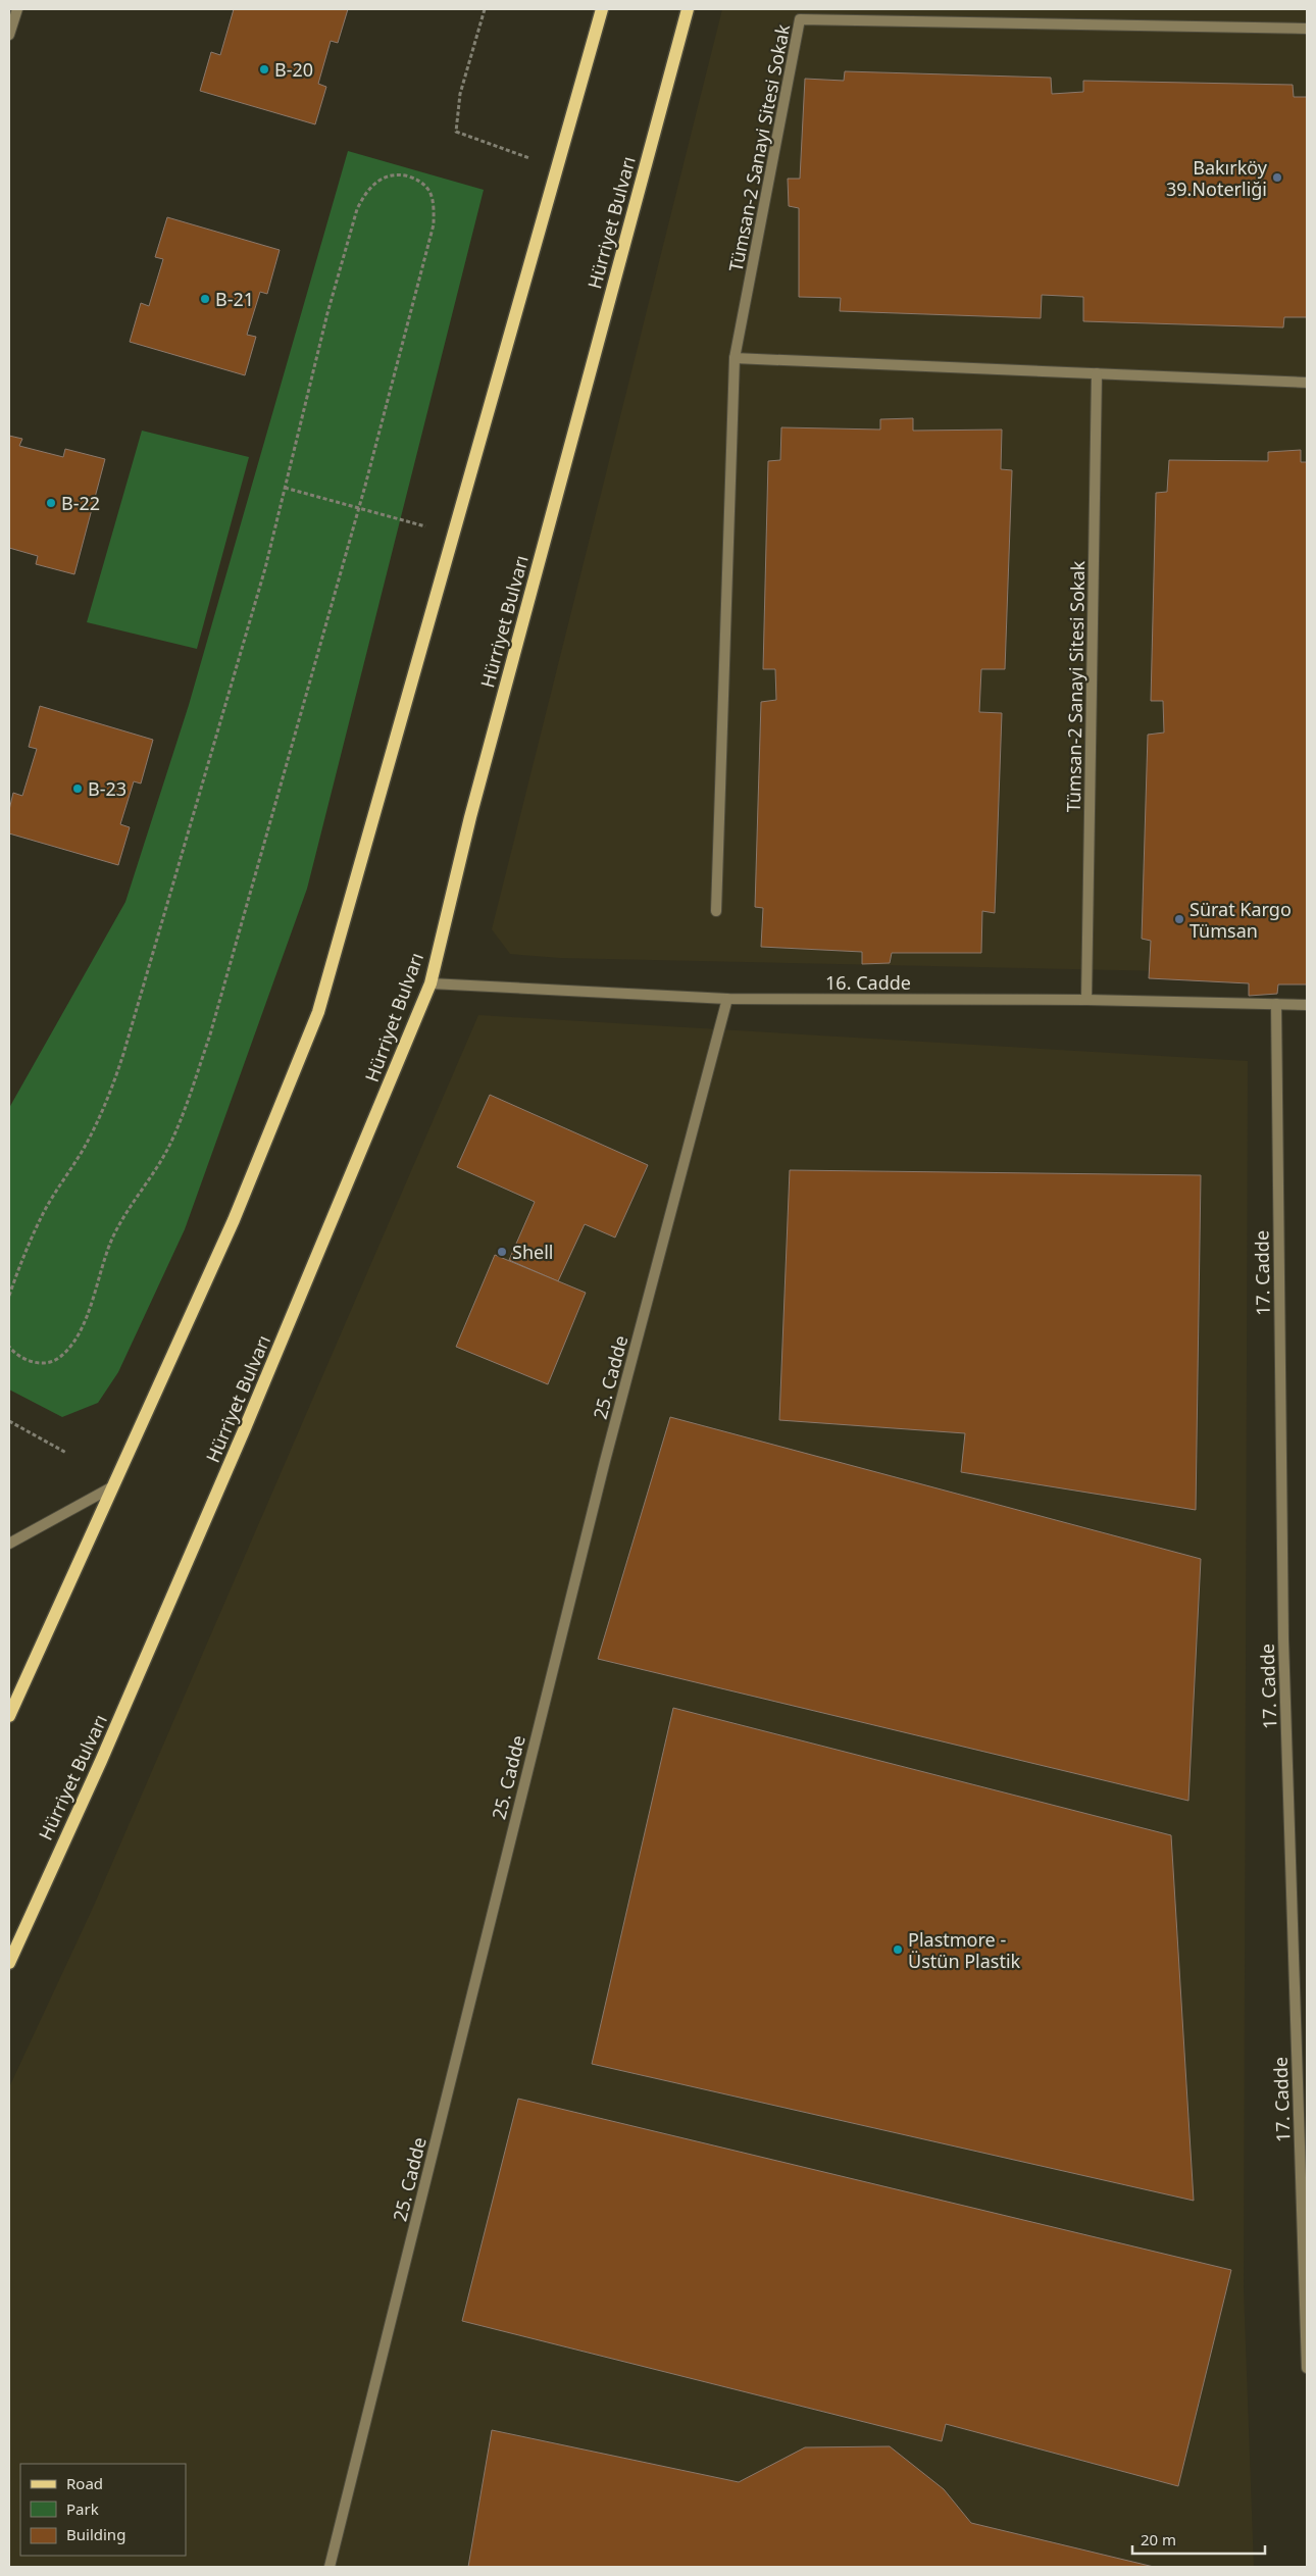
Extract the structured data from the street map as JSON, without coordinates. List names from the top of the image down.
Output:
{
  "streets": {
    "main road": ["Hürriyet Bulvarı"],
    "street": [
      "Tümsan-2 Sanayi Sitesi Sokak",
      "16. Cadde",
      "17. Cadde",
      "25. Cadde"
    ]
  },
  "crossings": [
    ["Tümsan-2 Sanayi Sitesi Sokak", "16. Cadde"],
    ["Hürriyet Bulvarı", "16. Cadde"],
    ["16. Cadde", "17. Cadde"],
    ["16. Cadde", "25. Cadde"]
  ],
  "places": [
    "B-20",
    "Bakırköy 39.Noterliği",
    "B-21",
    "B-22",
    "B-23",
    "Sürat Kargo Tümsan",
    "Shell",
    "Plastmore - Üstün Plastik"
  ],
  "legend": ["Road", "Park", "Building"],
  "scale_bar": "20 m"
}
